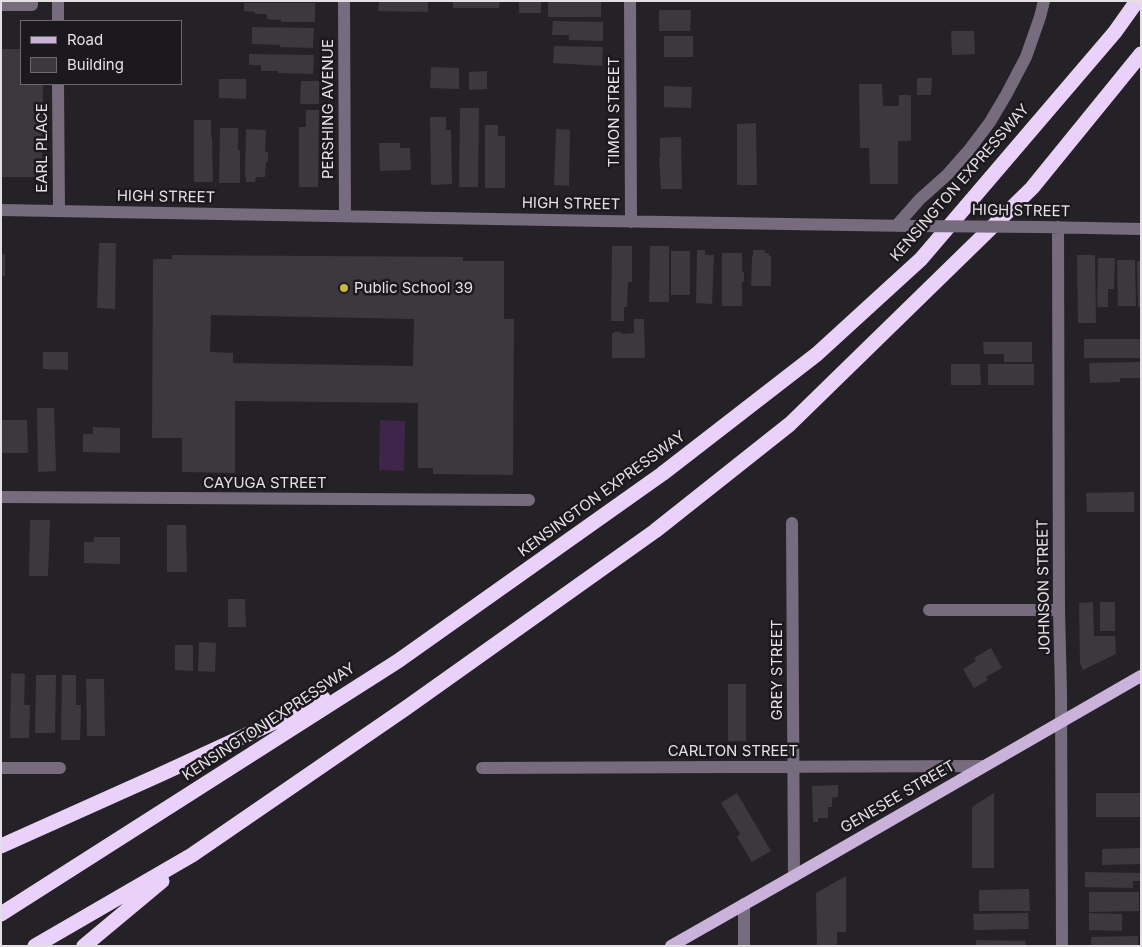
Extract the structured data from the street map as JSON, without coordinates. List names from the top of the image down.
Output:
{
  "streets": {
    "highway": ["KENSINGTON EXPRESSWAY"],
    "main road": ["GENESEE STREET"],
    "street": [
      "PERSHING AVENUE",
      "TIMON STREET",
      "EARL PLACE",
      "HIGH STREET",
      "CAYUGA STREET",
      "JOHNSON STREET",
      "GREY STREET",
      "CARLTON STREET"
    ]
  },
  "crossings": [
    ["PERSHING AVENUE", "HIGH STREET"],
    ["TIMON STREET", "HIGH STREET"],
    ["EARL PLACE", "HIGH STREET"],
    ["HIGH STREET", "JOHNSON STREET"],
    ["JOHNSON STREET", "GENESEE STREET"],
    ["GREY STREET", "CARLTON STREET"],
    ["GREY STREET", "GENESEE STREET"],
    ["CARLTON STREET", "GENESEE STREET"]
  ],
  "places": ["Public School 39"],
  "legend": ["Road", "Building"]
}
